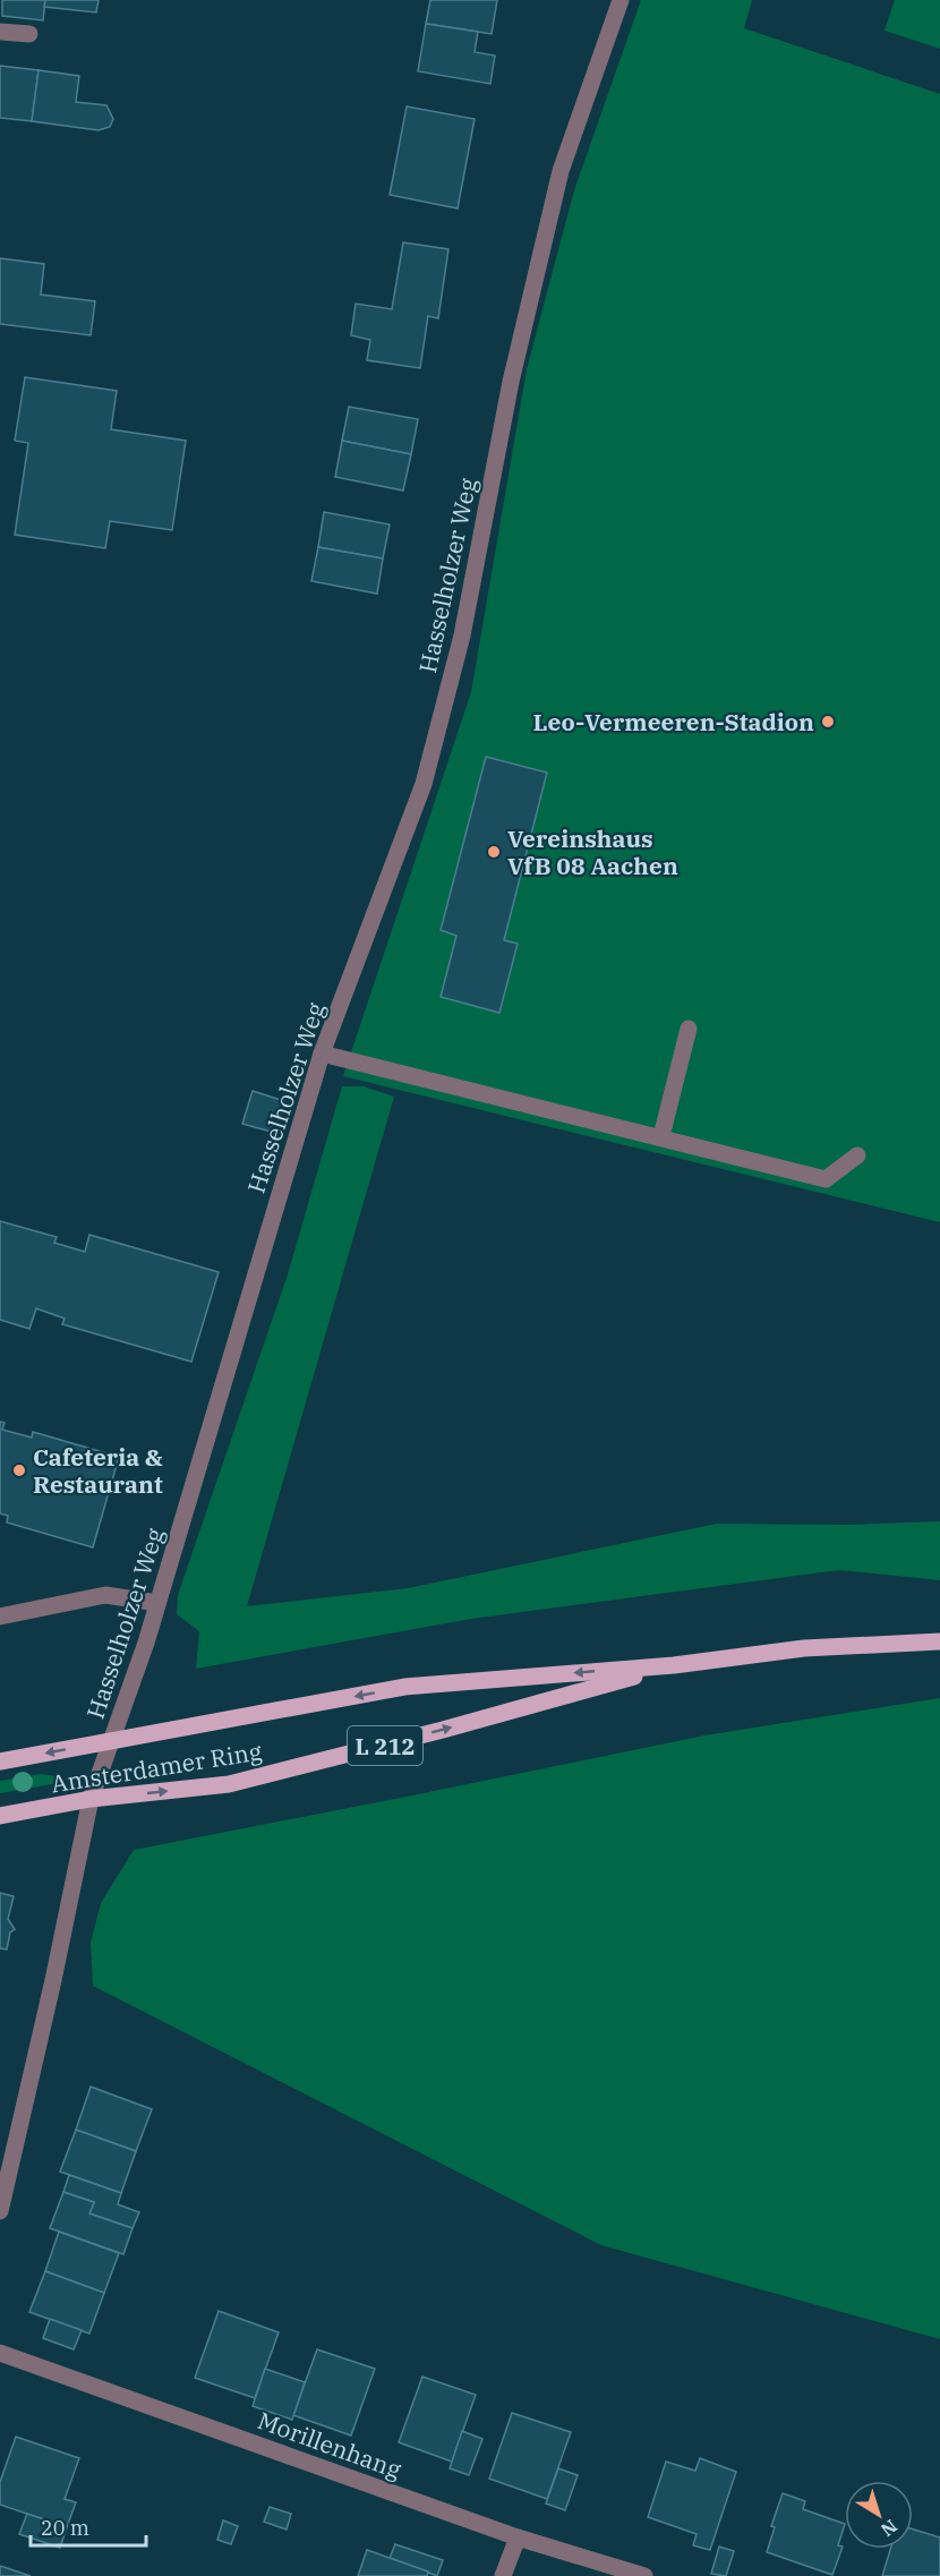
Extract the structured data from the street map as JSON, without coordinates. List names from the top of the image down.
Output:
{
  "streets": {
    "main road": ["L 212", "Amsterdamer Ring"],
    "street": ["Hasselholzer Weg", "Morillenhang"]
  },
  "crossings": [
    ["Hasselholzer Weg", "Amsterdamer Ring"]
  ],
  "places": ["Leo-Vermeeren-Stadion", "Vereinshaus VfB 08 Aachen", "Cafeteria & Restaurant"],
  "scale_bar": "20 m",
  "north": "bottom right"
}
